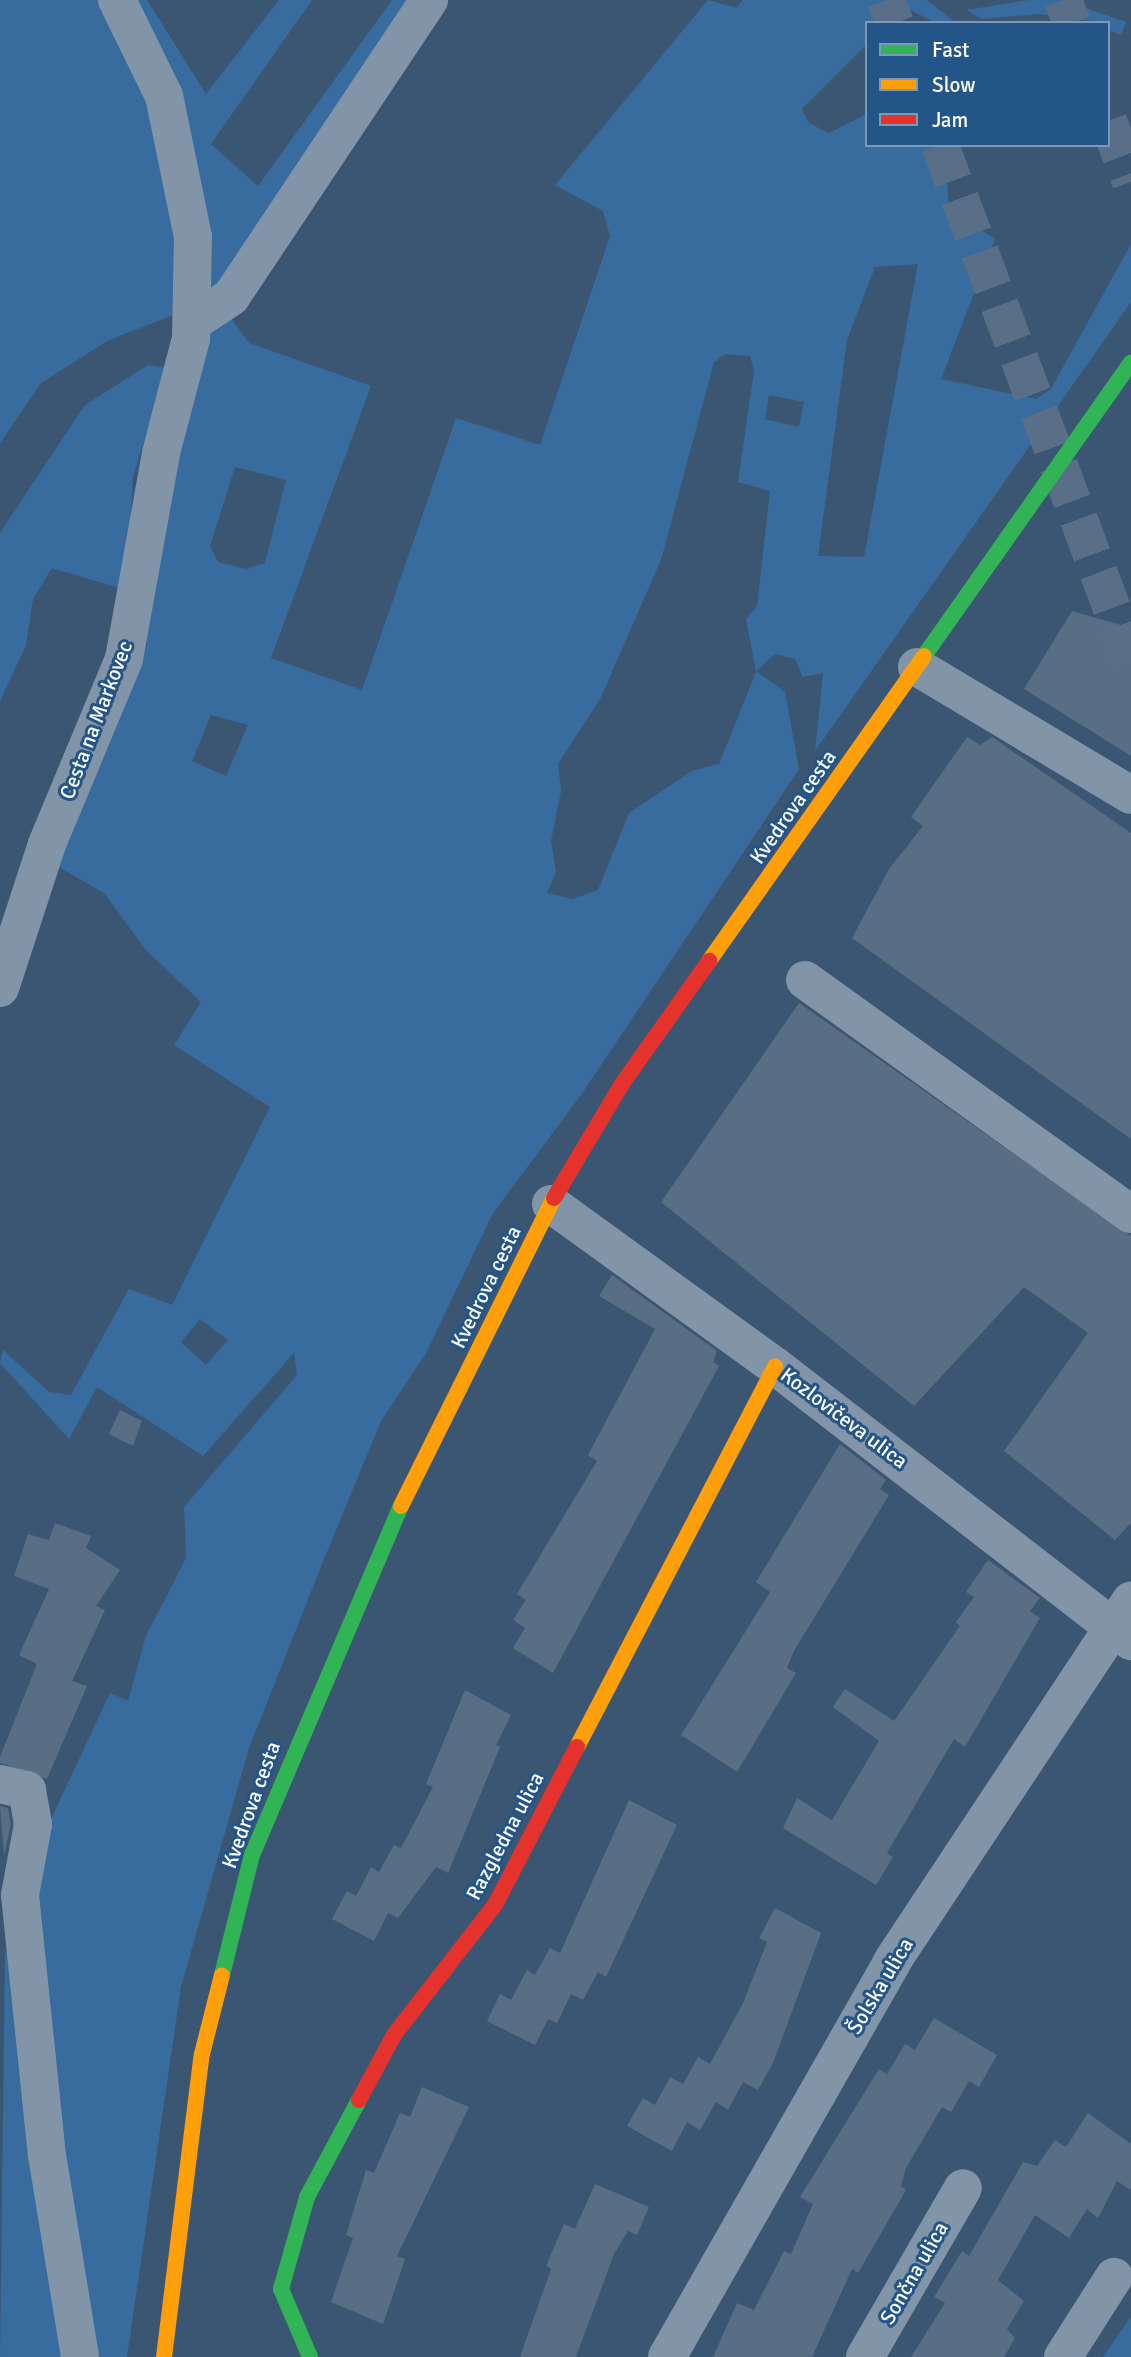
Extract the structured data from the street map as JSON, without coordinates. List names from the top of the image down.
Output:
{
  "streets": {
    "street": [
      "Cesta na Markovec",
      "Kvedrova cesta",
      "Kozlovičeva ulica",
      "Razgledna ulica",
      "Šolska ulica",
      "Sončna ulica"
    ]
  },
  "crossings": [
    ["Kvedrova cesta", "Kozlovičeva ulica"],
    ["Kozlovičeva ulica", "Razgledna ulica"],
    ["Kozlovičeva ulica", "Šolska ulica"]
  ],
  "legend": ["Fast", "Slow", "Jam"]
}
